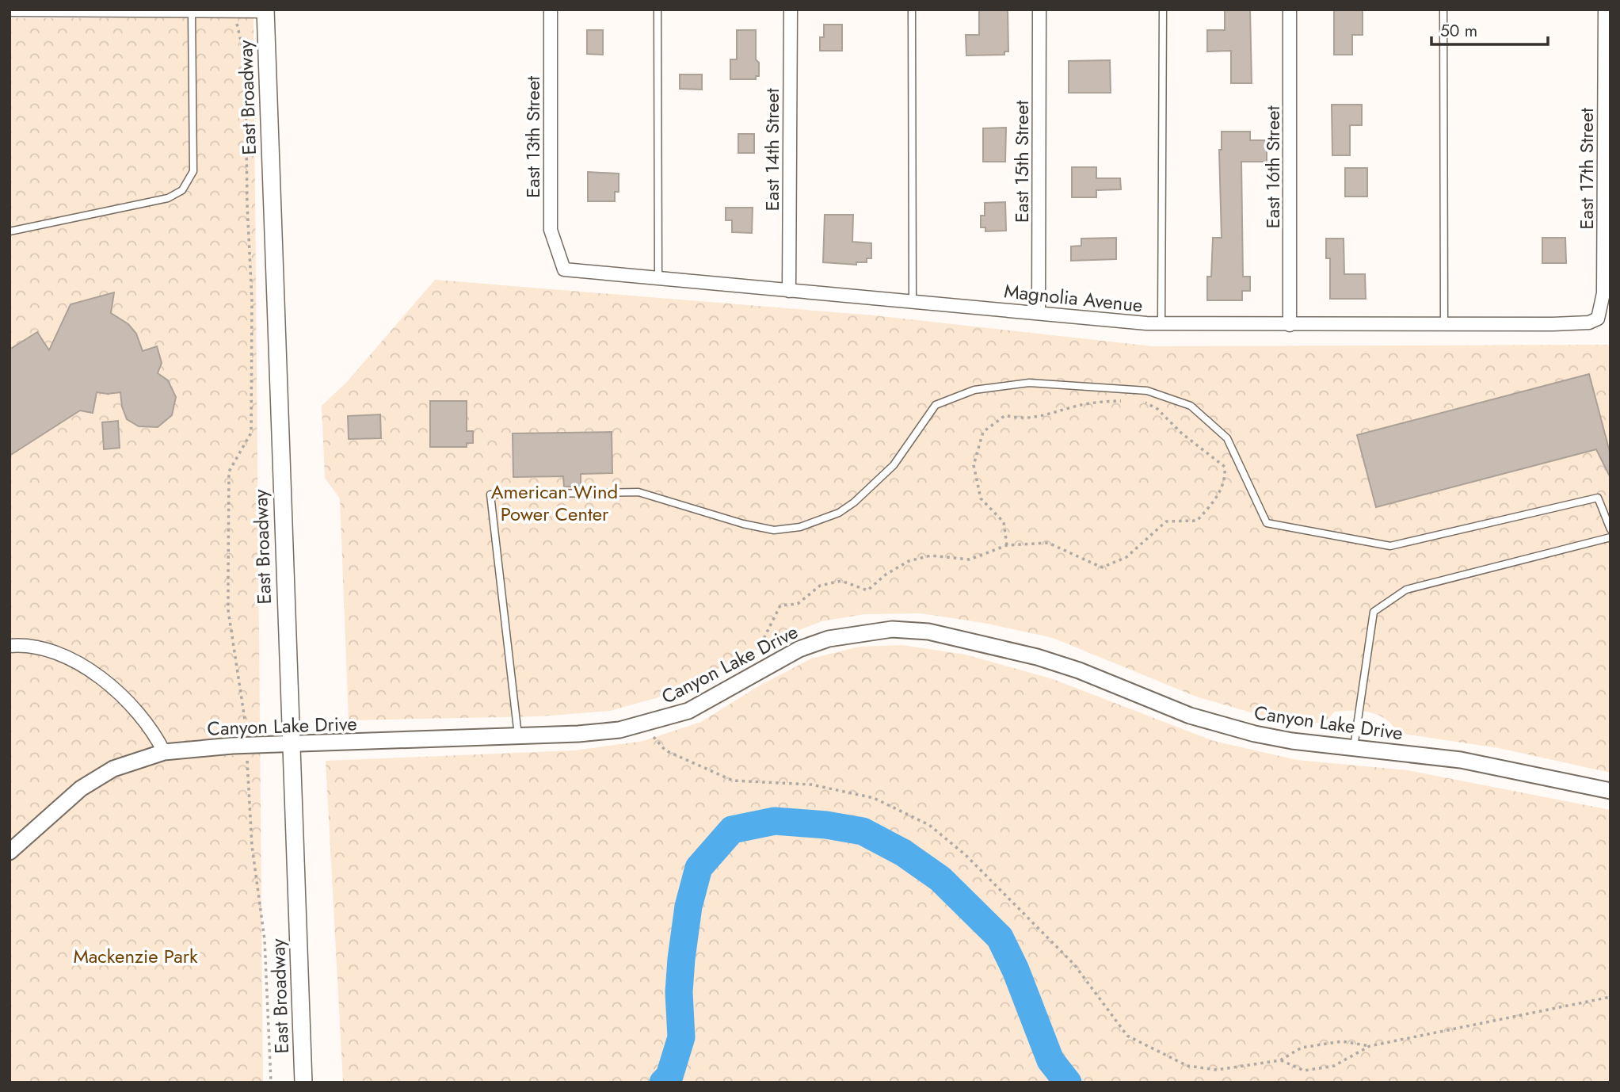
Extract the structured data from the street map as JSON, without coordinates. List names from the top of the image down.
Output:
{
  "streets": {
    "main road": ["East Broadway"],
    "street": [
      "East 13th Street",
      "East 14th Street",
      "East 15th Street",
      "East 16th Street",
      "East 17th Street",
      "Magnolia Avenue",
      "Canyon Lake Drive"
    ]
  },
  "crossings": [
    ["East Broadway", "Canyon Lake Drive"],
    ["East 13th Street", "Magnolia Avenue"],
    ["East 14th Street", "Magnolia Avenue"],
    ["East 15th Street", "Magnolia Avenue"],
    ["East 16th Street", "Magnolia Avenue"],
    ["East 17th Street", "Magnolia Avenue"]
  ],
  "parks": ["American Wind Power Center", "Mackenzie Park"],
  "scale_bar": "50 m"
}
